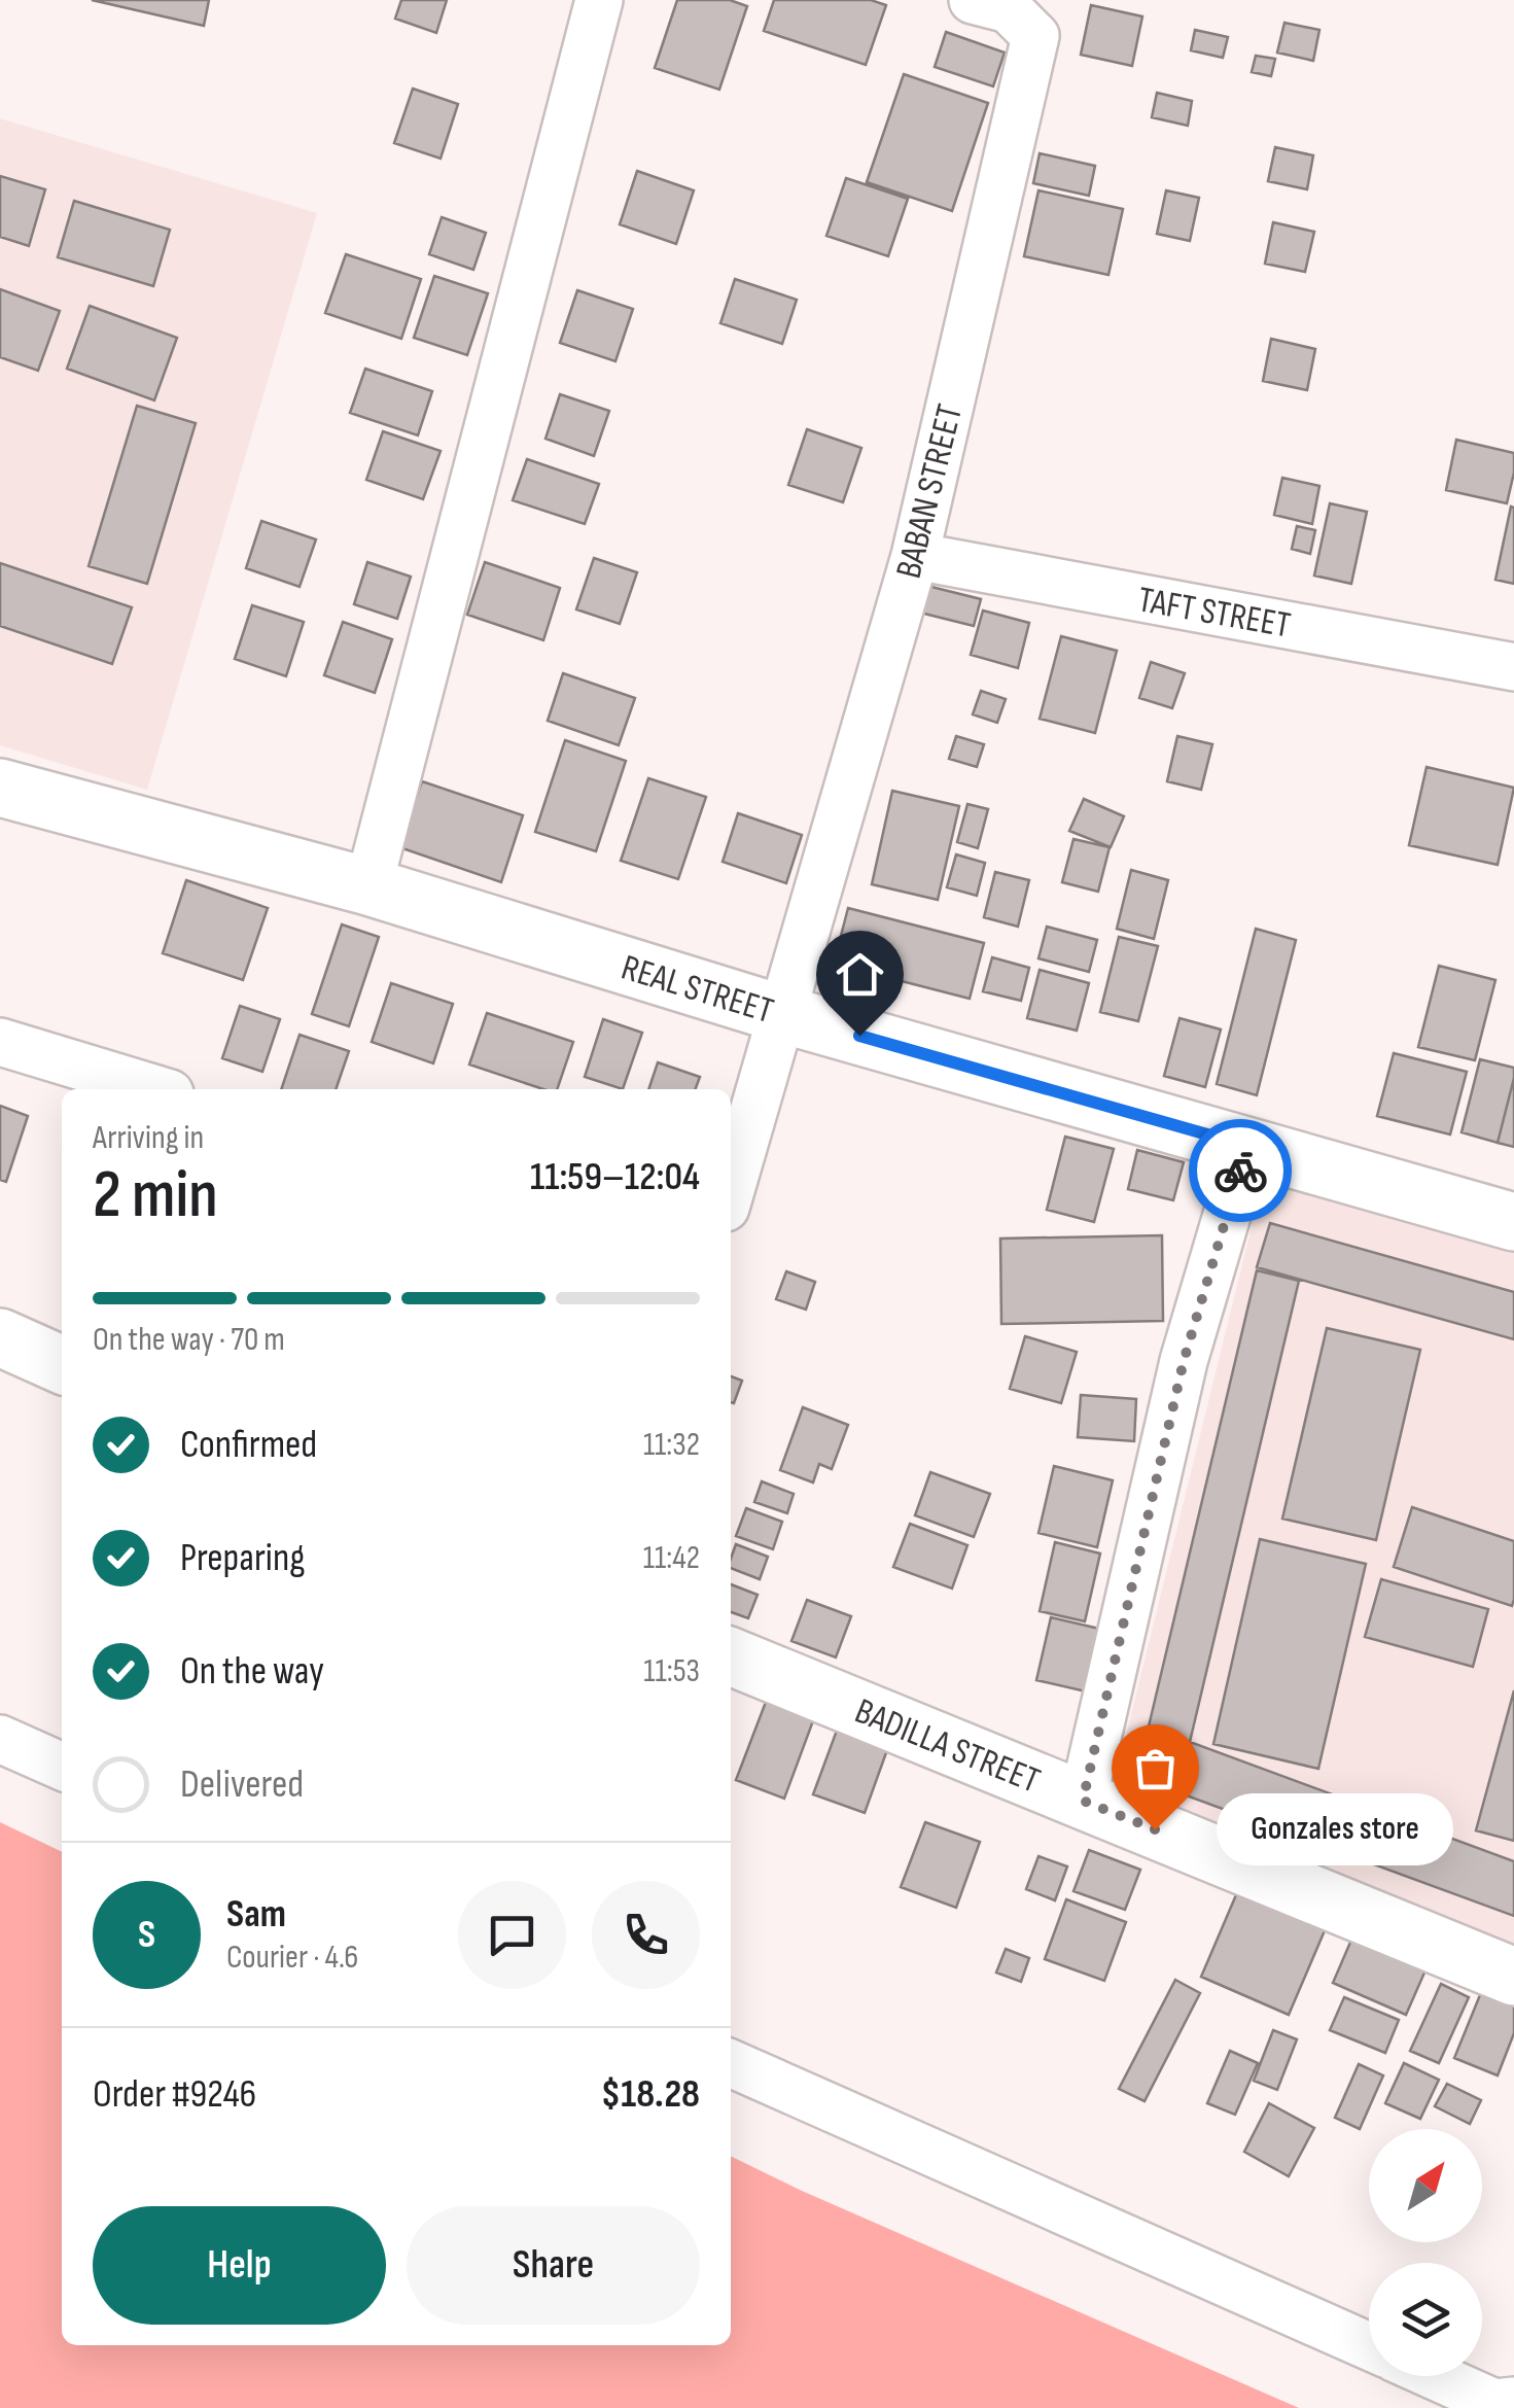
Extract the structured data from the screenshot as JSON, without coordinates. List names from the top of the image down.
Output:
{
  "streets": {
    "main road": ["REAL STREET", "BADILLA STREET"],
    "street": ["BABAN STREET", "TAFT STREET"]
  },
  "crossings": [
    ["BABAN STREET", "TAFT STREET"],
    ["BABAN STREET", "REAL STREET"]
  ],
  "places": ["Gonzales store"],
  "north": "top right",
  "page": {
    "heading": ["2 min", "Arriving in", "11:59–12:04"],
    "panel": [
      "Sam",
      "Courier · 4.6",
      "Order #9246",
      "$18.28"
    ],
    "bar": "On the way · 70 m",
    "list": [
      ["Confirmed", "11:32"],
      ["Preparing", "11:42"],
      ["On the way", "11:53"],
      "Delivered"
    ],
    "bubble": "Gonzales store",
    "round": "S",
    "buttons": ["Help", "Share"]
  }
}
